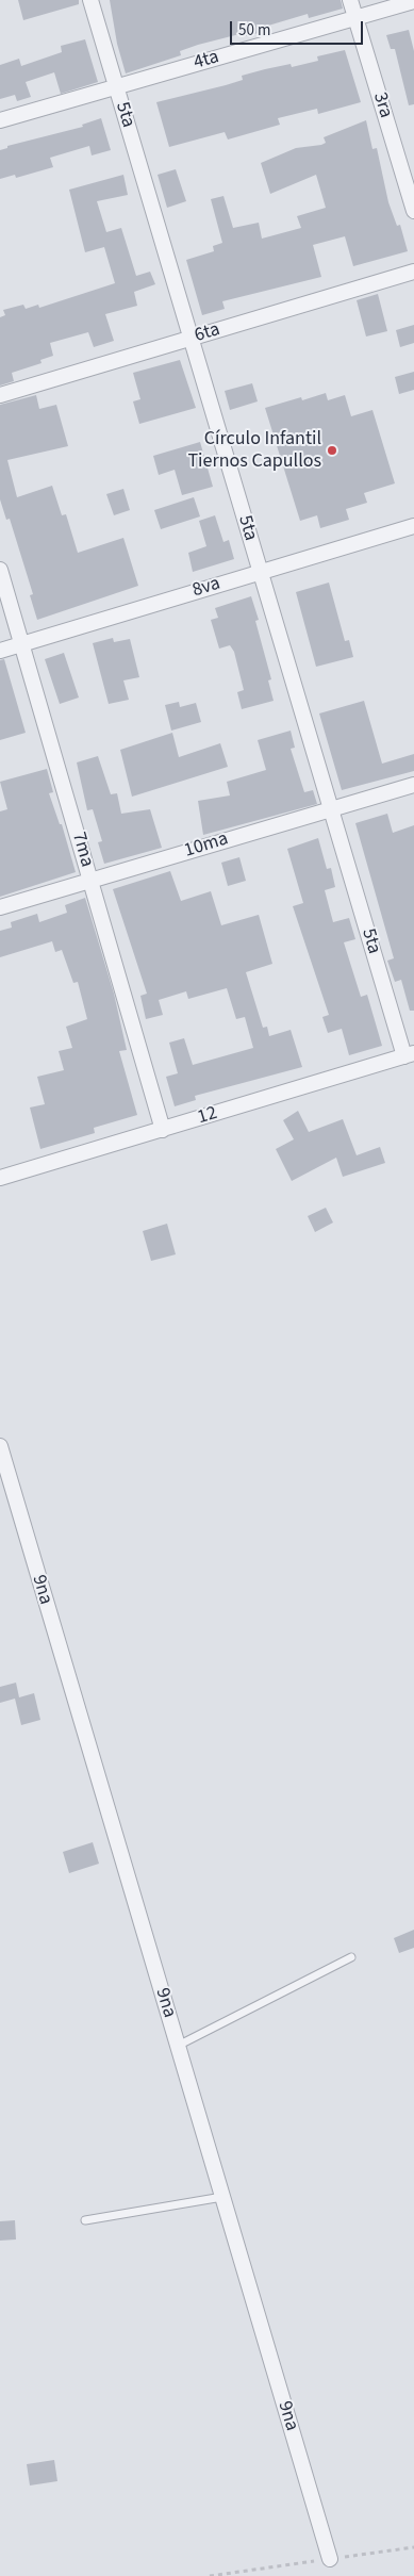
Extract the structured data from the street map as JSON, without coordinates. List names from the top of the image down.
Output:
{
  "streets": {
    "street": [
      "4ta",
      "3ra",
      "5ta",
      "6ta",
      "8va",
      "10ma",
      "7ma",
      "12",
      "9na"
    ]
  },
  "crossings": [
    ["4ta", "3ra"],
    ["4ta", "5ta"],
    ["5ta", "6ta"],
    ["5ta", "8va"],
    ["5ta", "10ma"],
    ["5ta", "12"],
    ["8va", "7ma"],
    ["10ma", "7ma"],
    ["7ma", "12"]
  ],
  "places": ["Círculo Infantil Tiernos Capullos"],
  "scale_bar": "50 m"
}
